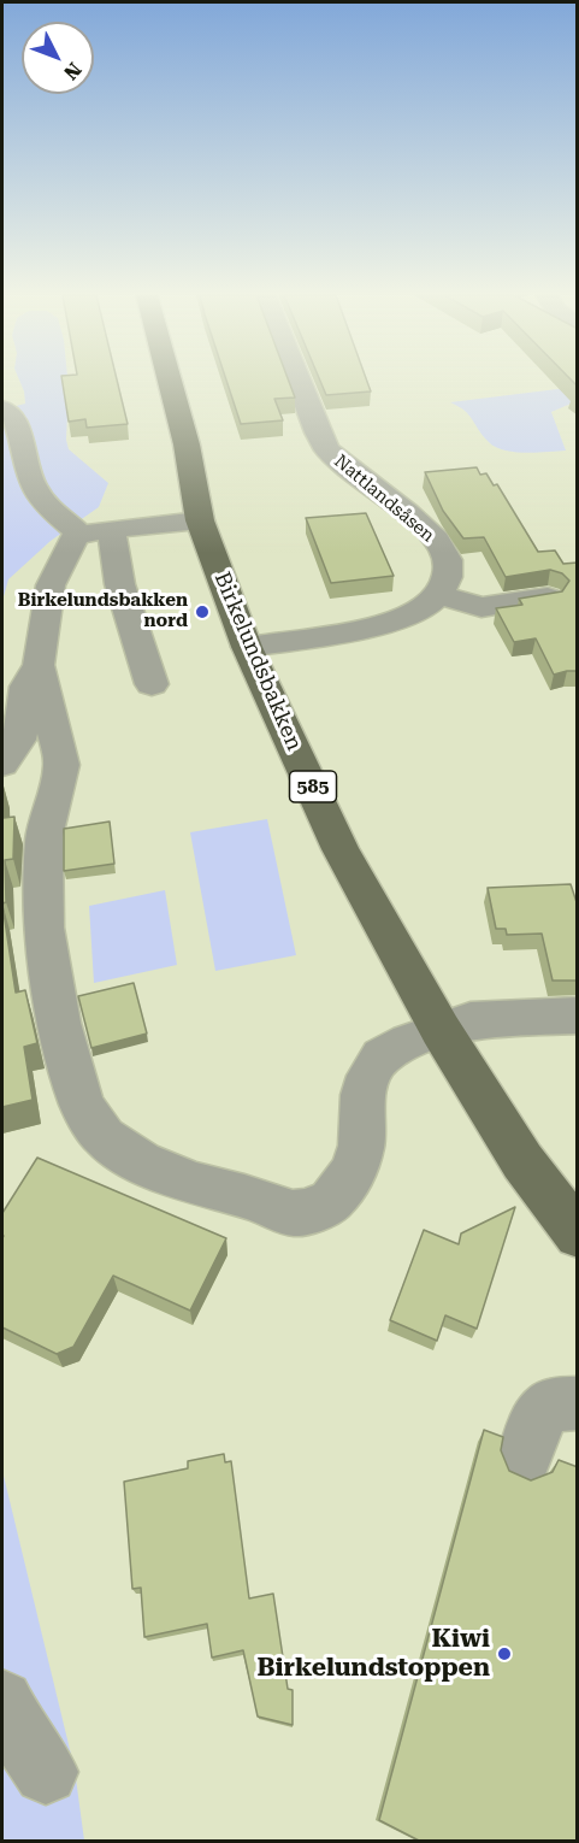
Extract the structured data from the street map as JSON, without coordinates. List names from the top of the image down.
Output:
{
  "streets": {
    "main road": ["Birkelundsbakken", "585"],
    "street": ["Nattlandsåsen"]
  },
  "places": ["Birkelundsbakken nord", "Kiwi Birkelundstoppen"],
  "north": "bottom right"
}
